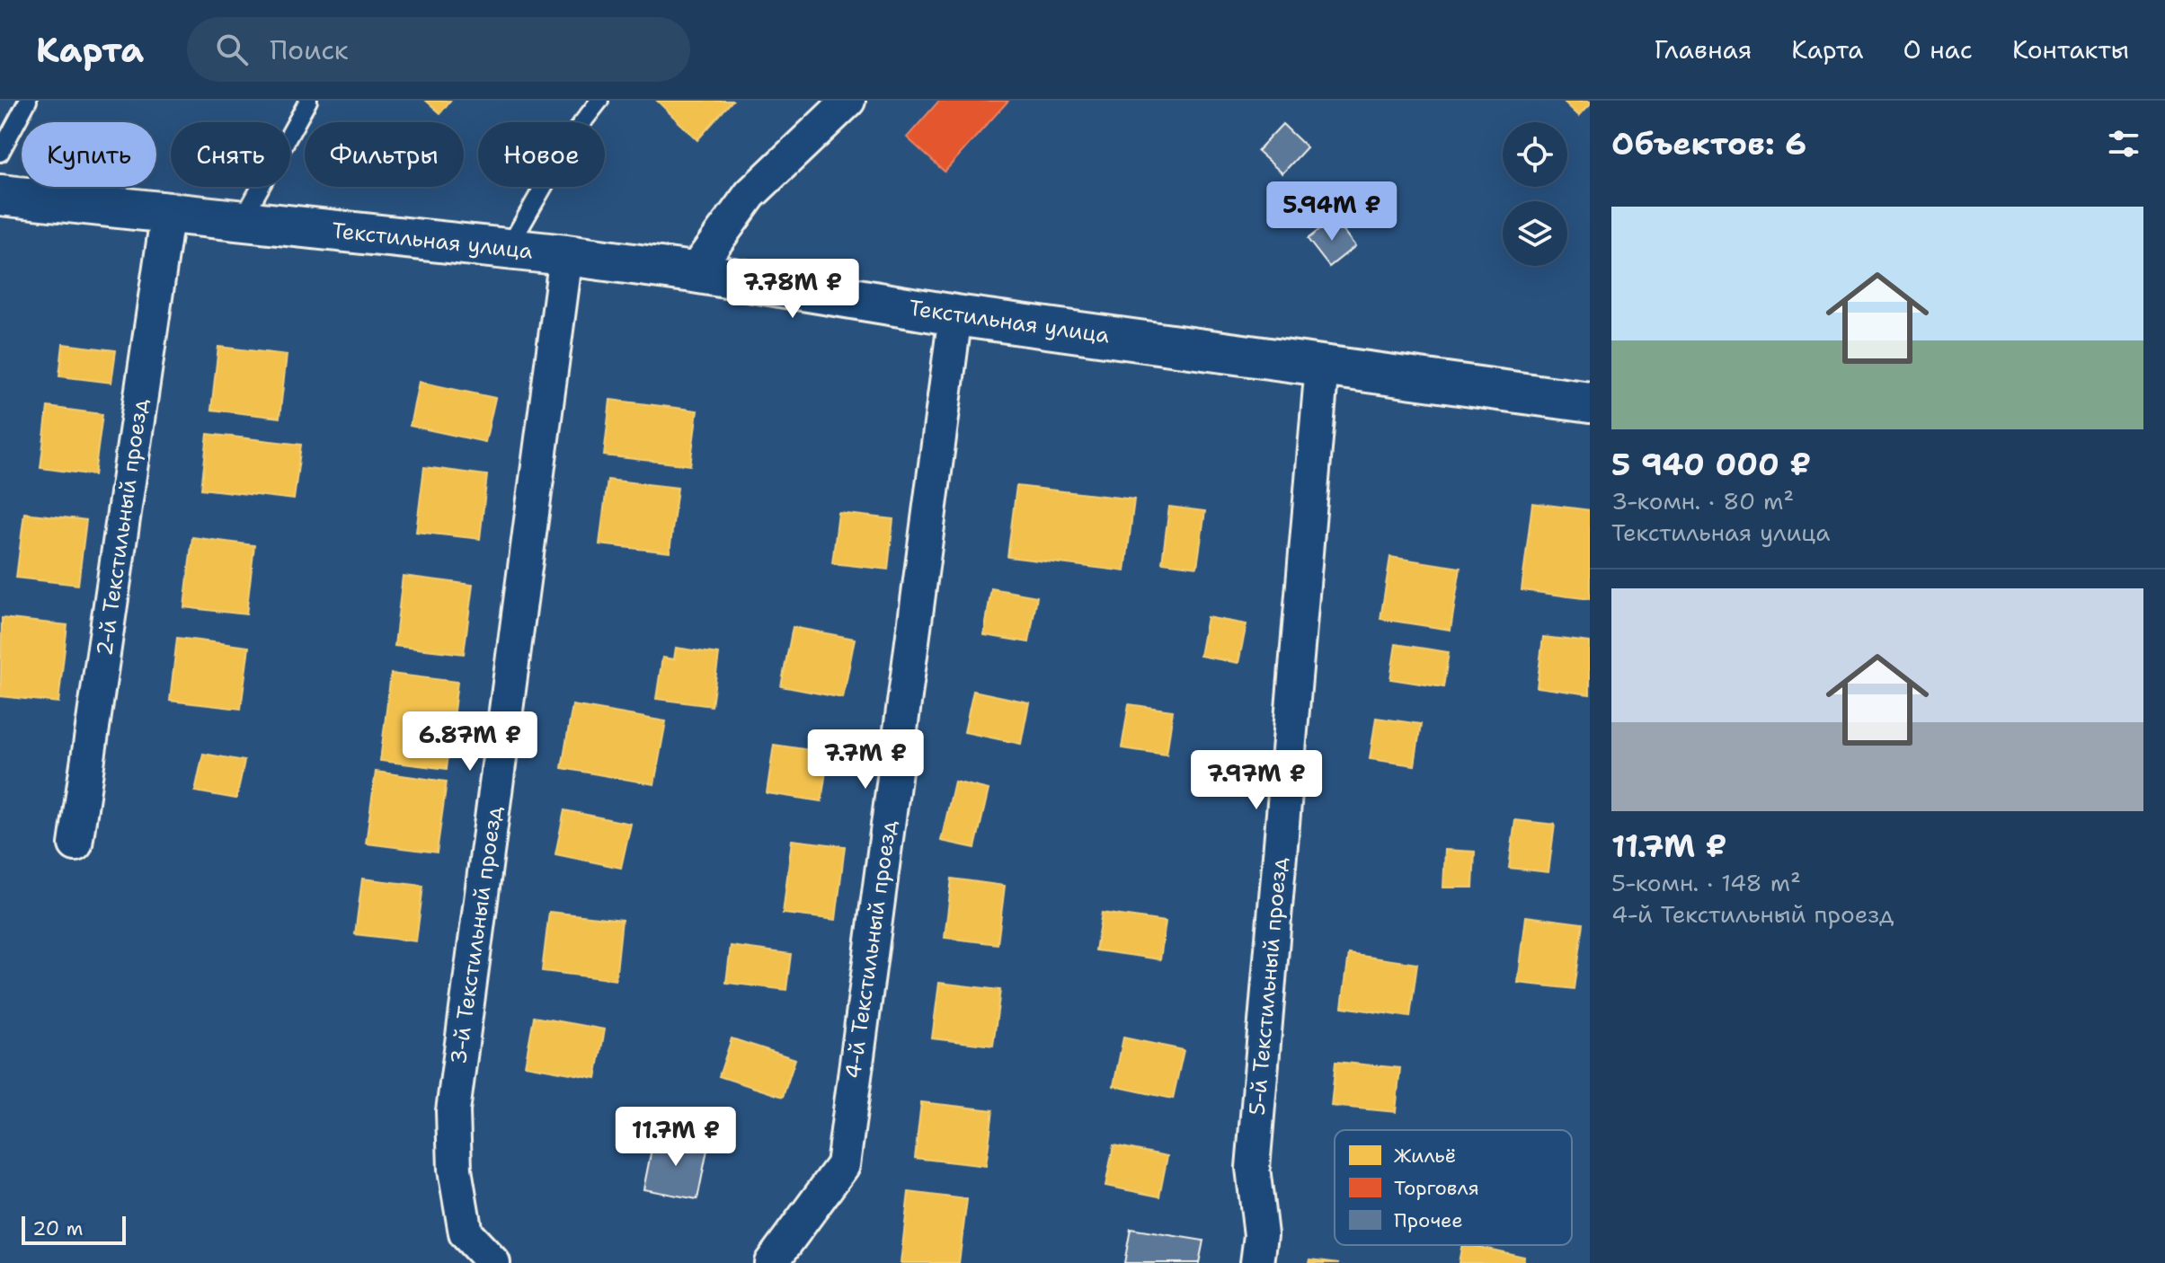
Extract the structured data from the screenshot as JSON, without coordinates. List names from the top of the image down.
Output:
{
  "streets": {
    "main road": ["Текстильная улица"],
    "street": [
      "2-й Текстильный проезд",
      "3-й Текстильный проезд",
      "4-й Текстильный проезд",
      "5-й Текстильный проезд"
    ]
  },
  "crossings": [
    ["Текстильная улица", "2-й Текстильный проезд"],
    ["Текстильная улица", "3-й Текстильный проезд"],
    ["Текстильная улица", "4-й Текстильный проезд"],
    ["Текстильная улица", "5-й Текстильный проезд"]
  ],
  "legend": ["Жильё", "Торговля", "Прочее"],
  "scale_bar": "20 m",
  "page": {
    "header": "Карта",
    "search": "Поиск",
    "nav": [
      "Главная",
      "Карта",
      "О нас",
      "Контакты"
    ],
    "heading": "Объектов: 6",
    "chip": [
      "Купить",
      "Снять",
      "Фильтры",
      "Новое"
    ],
    "price": [
      "5.94M ₽",
      "7.78M ₽",
      "6.87M ₽",
      "7.7M ₽",
      "7.97M ₽",
      "11.7M ₽"
    ],
    "list": [
      {
        "name": "5 940 000 ₽",
        "note": "3-комн. · 80 m² · Текстильная улица"
      },
      {
        "name": "11.7M ₽",
        "note": "5-комн. · 148 m² · 4-й Текстильный проезд"
      }
    ],
    "scale": "20 m"
  }
}
